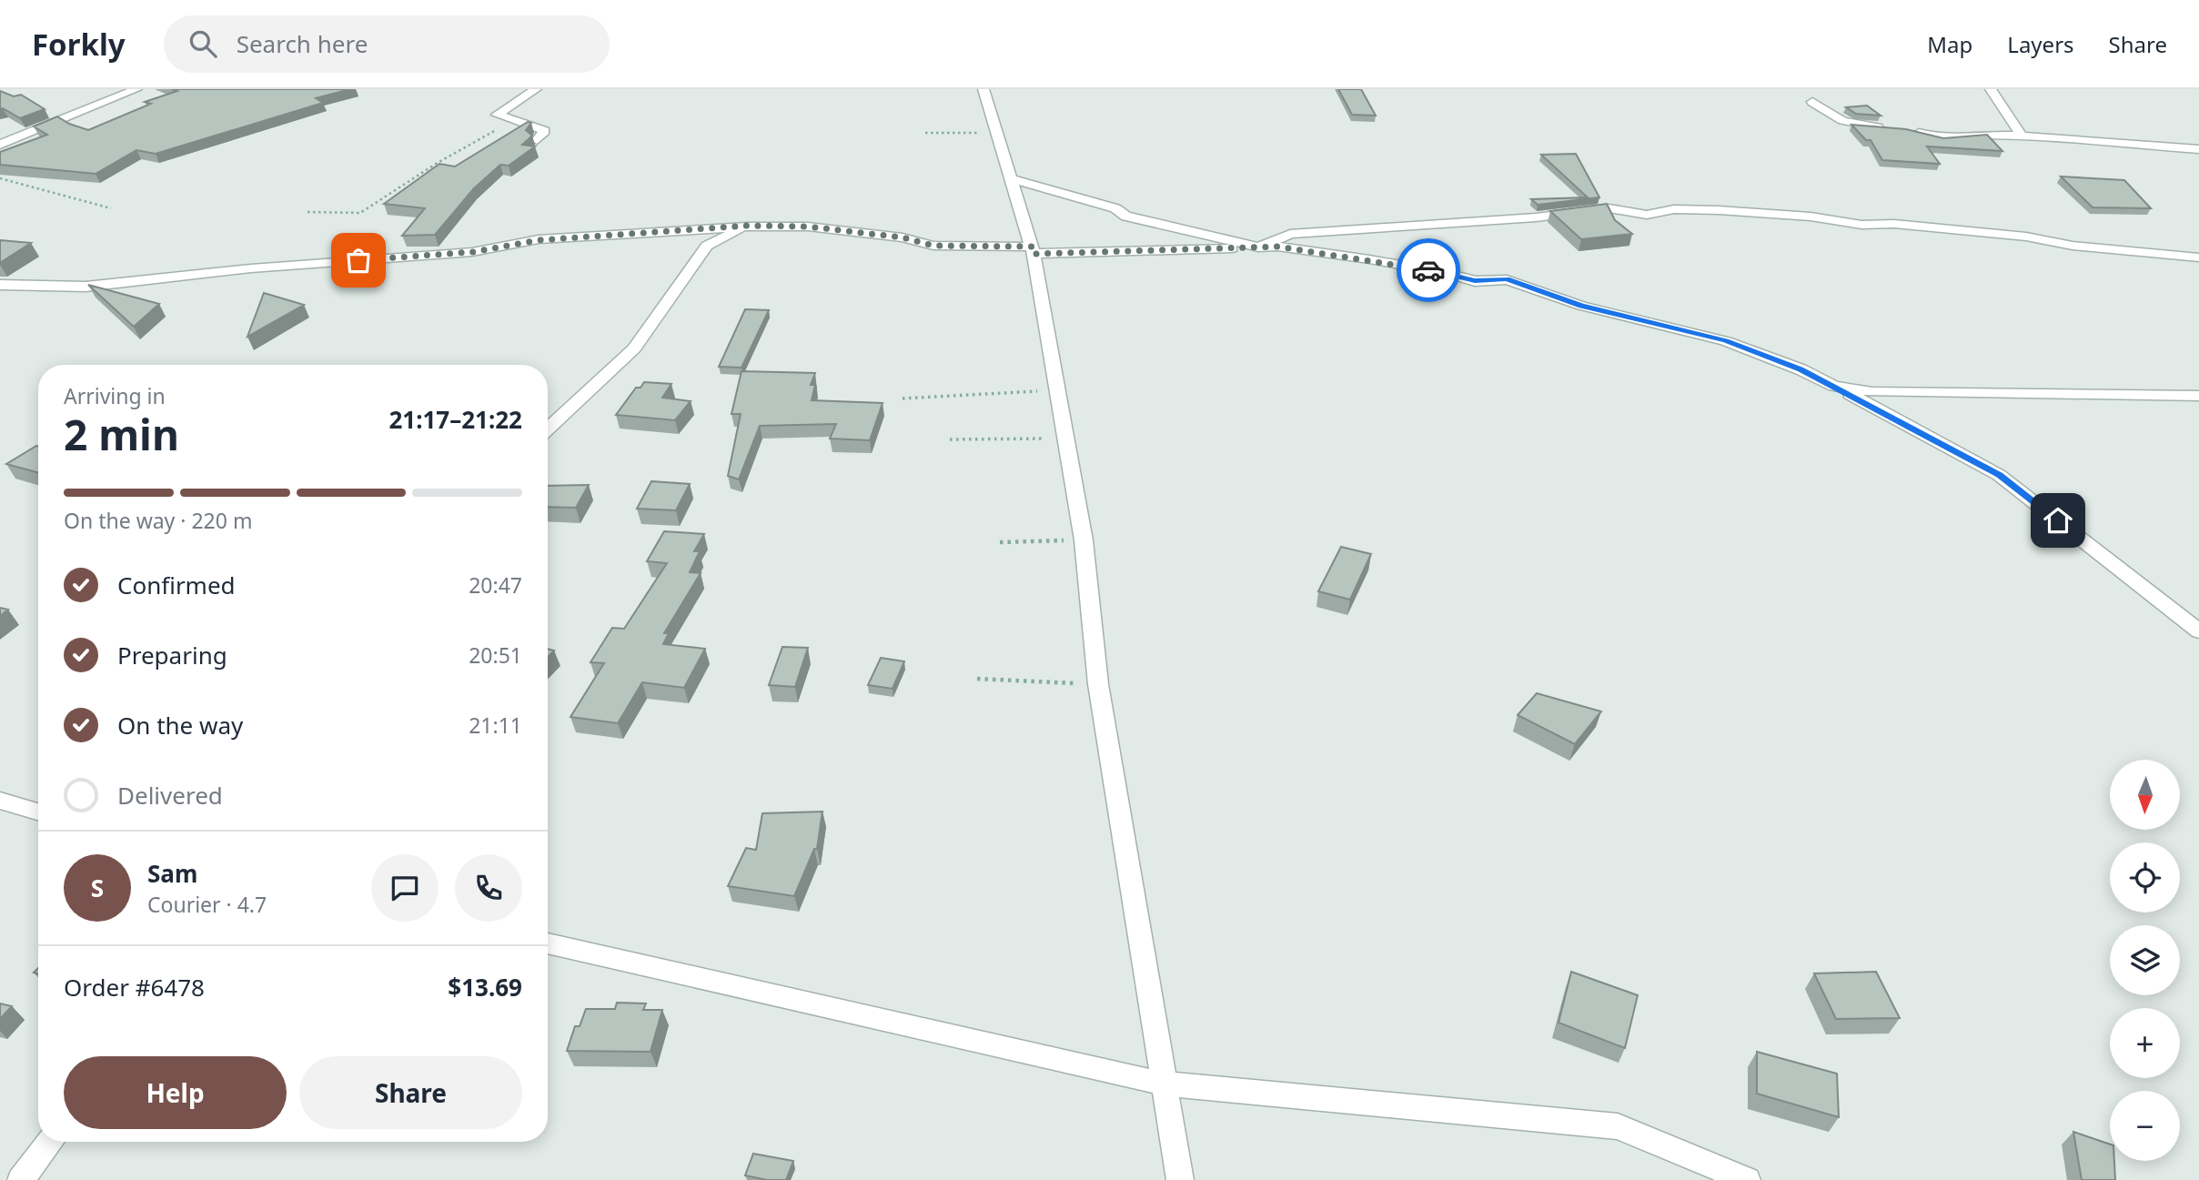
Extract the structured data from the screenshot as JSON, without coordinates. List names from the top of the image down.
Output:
{
  "north": "bottom",
  "page": {
    "header": "Forkly",
    "search": "Search here",
    "nav": ["Map", "Layers", "Share"],
    "heading": ["2 min", "Arriving in", "21:17–21:22"],
    "panel": [
      "Sam",
      "Courier · 4.7",
      "Order #6478",
      "$13.69"
    ],
    "bar": "On the way · 220 m",
    "list": [
      ["Confirmed", "20:47"],
      ["Preparing", "20:51"],
      ["On the way", "21:11"],
      "Delivered"
    ],
    "map_buttons": ["+", "−"],
    "round": "S",
    "buttons": ["Help", "Share"]
  }
}
